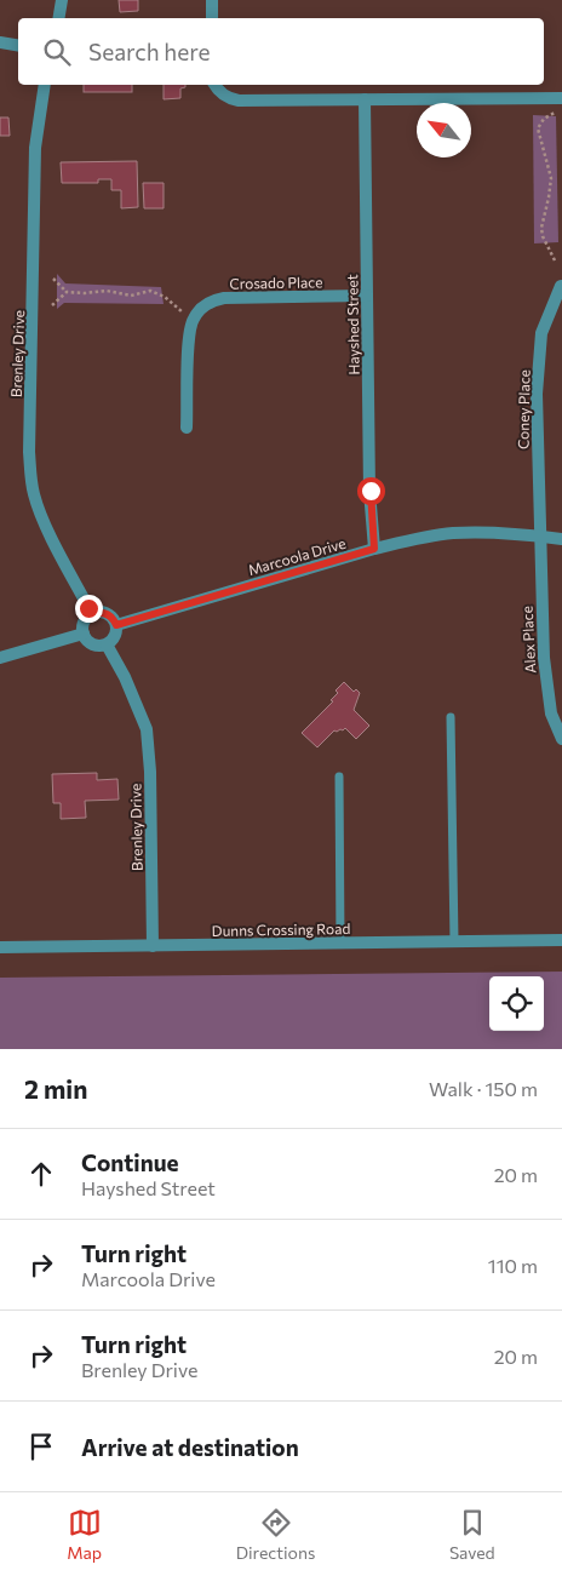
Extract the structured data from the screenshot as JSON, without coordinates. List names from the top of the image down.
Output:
{
  "streets": {
    "street": [
      "Crosado Place",
      "Hayshed Street",
      "Brenley Drive",
      "Coney Place",
      "Marcoola Drive",
      "Alex Place",
      "Dunns Crossing Road"
    ]
  },
  "crossings": [
    ["Crosado Place", "Hayshed Street"],
    ["Hayshed Street", "Marcoola Drive"],
    ["Brenley Drive", "Marcoola Drive"],
    ["Brenley Drive", "Dunns Crossing Road"],
    ["Coney Place", "Marcoola Drive"],
    ["Coney Place", "Alex Place"],
    ["Marcoola Drive", "Alex Place"]
  ],
  "north": "top left",
  "page": {
    "search": "Search here",
    "heading": ["2 min", "Walk · 150 m"],
    "list": [
      ["Continue", "Hayshed Street", "20 m"],
      ["Turn right", "Marcoola Drive", "110 m"],
      ["Turn right", "Brenley Drive", "20 m"],
      "Arrive at destination"
    ],
    "nav": ["Map", "Directions", "Saved"]
  }
}
